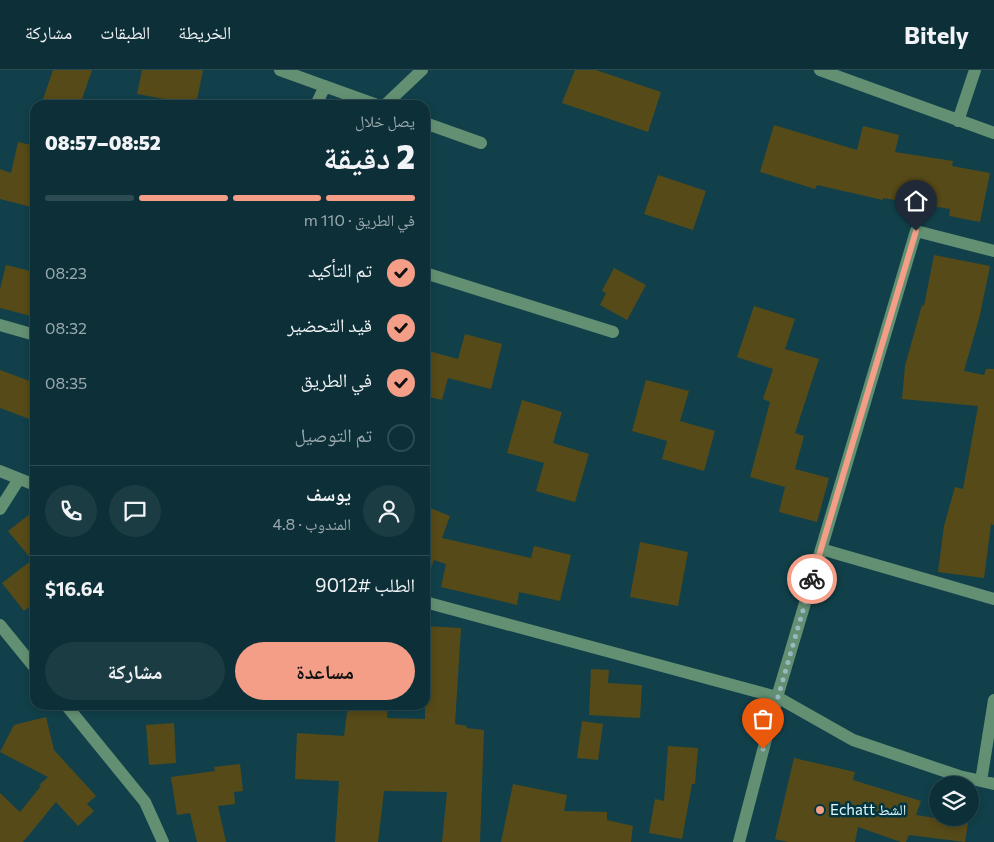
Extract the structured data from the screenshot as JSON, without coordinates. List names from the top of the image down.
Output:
{
  "places": ["Echatt الشط"],
  "page": {
    "header": "Bitely",
    "nav": ["الخريطة", "الطبقات", "مشاركة"],
    "heading": ["2 دقيقة", "يصل خلال", "08:52–08:57"],
    "panel": [
      "يوسف",
      "المندوب · 4.8",
      "الطلب #9012",
      "$16.64"
    ],
    "bar": "في الطريق · 110 m",
    "list": [
      ["تم التأكيد", "08:23"],
      ["قيد التحضير", "08:32"],
      ["في الطريق", "08:35"],
      "تم التوصيل"
    ],
    "buttons": ["مساعدة", "مشاركة"]
  }
}
